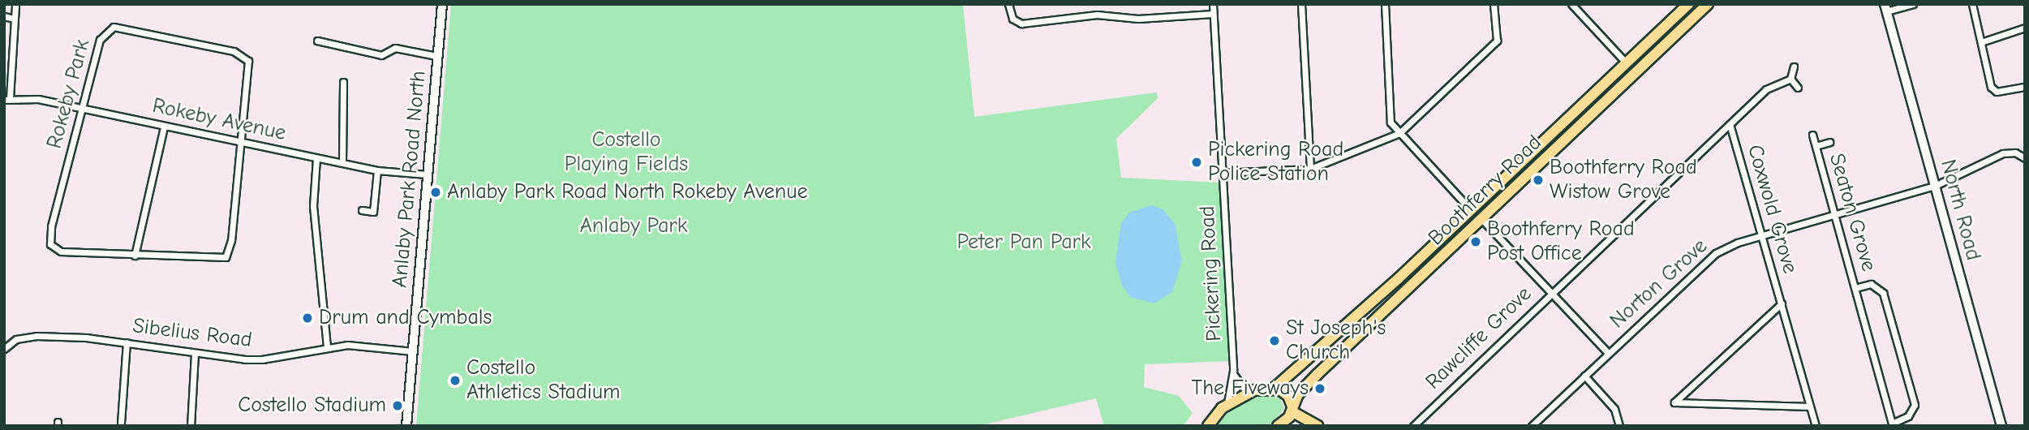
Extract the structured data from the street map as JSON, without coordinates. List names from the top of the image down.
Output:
{
  "streets": {
    "main road": ["Boothferry Road"],
    "street": [
      "Rokeby Park",
      "Rokeby Avenue",
      "Anlaby Park Road North",
      "Coxwold Grove",
      "North Road",
      "Seaton Grove",
      "Pickering Road",
      "Norton Grove",
      "Sibelius Road",
      "Rawcliffe Grove"
    ]
  },
  "crossings": [
    ["Rokeby Park", "Rokeby Avenue"],
    ["Rokeby Avenue", "Anlaby Park Road North"],
    ["Anlaby Park Road North", "Sibelius Road"],
    ["Coxwold Grove", "Norton Grove"],
    ["Coxwold Grove", "Rawcliffe Grove"],
    ["North Road", "Norton Grove"],
    ["Seaton Grove", "Norton Grove"]
  ],
  "parks": ["Costello Playing Fields", "Anlaby Park", "Peter Pan Park"],
  "places": [
    "Pickering Road Police Station",
    "Boothferry Road Wistow Grove",
    "Anlaby Park Road North Rokeby Avenue",
    "Boothferry Road Post Office",
    "Drum and Cymbals",
    "St Joseph's Church",
    "Costello Athletics Stadium",
    "The Fiveways",
    "Costello Stadium"
  ]
}
